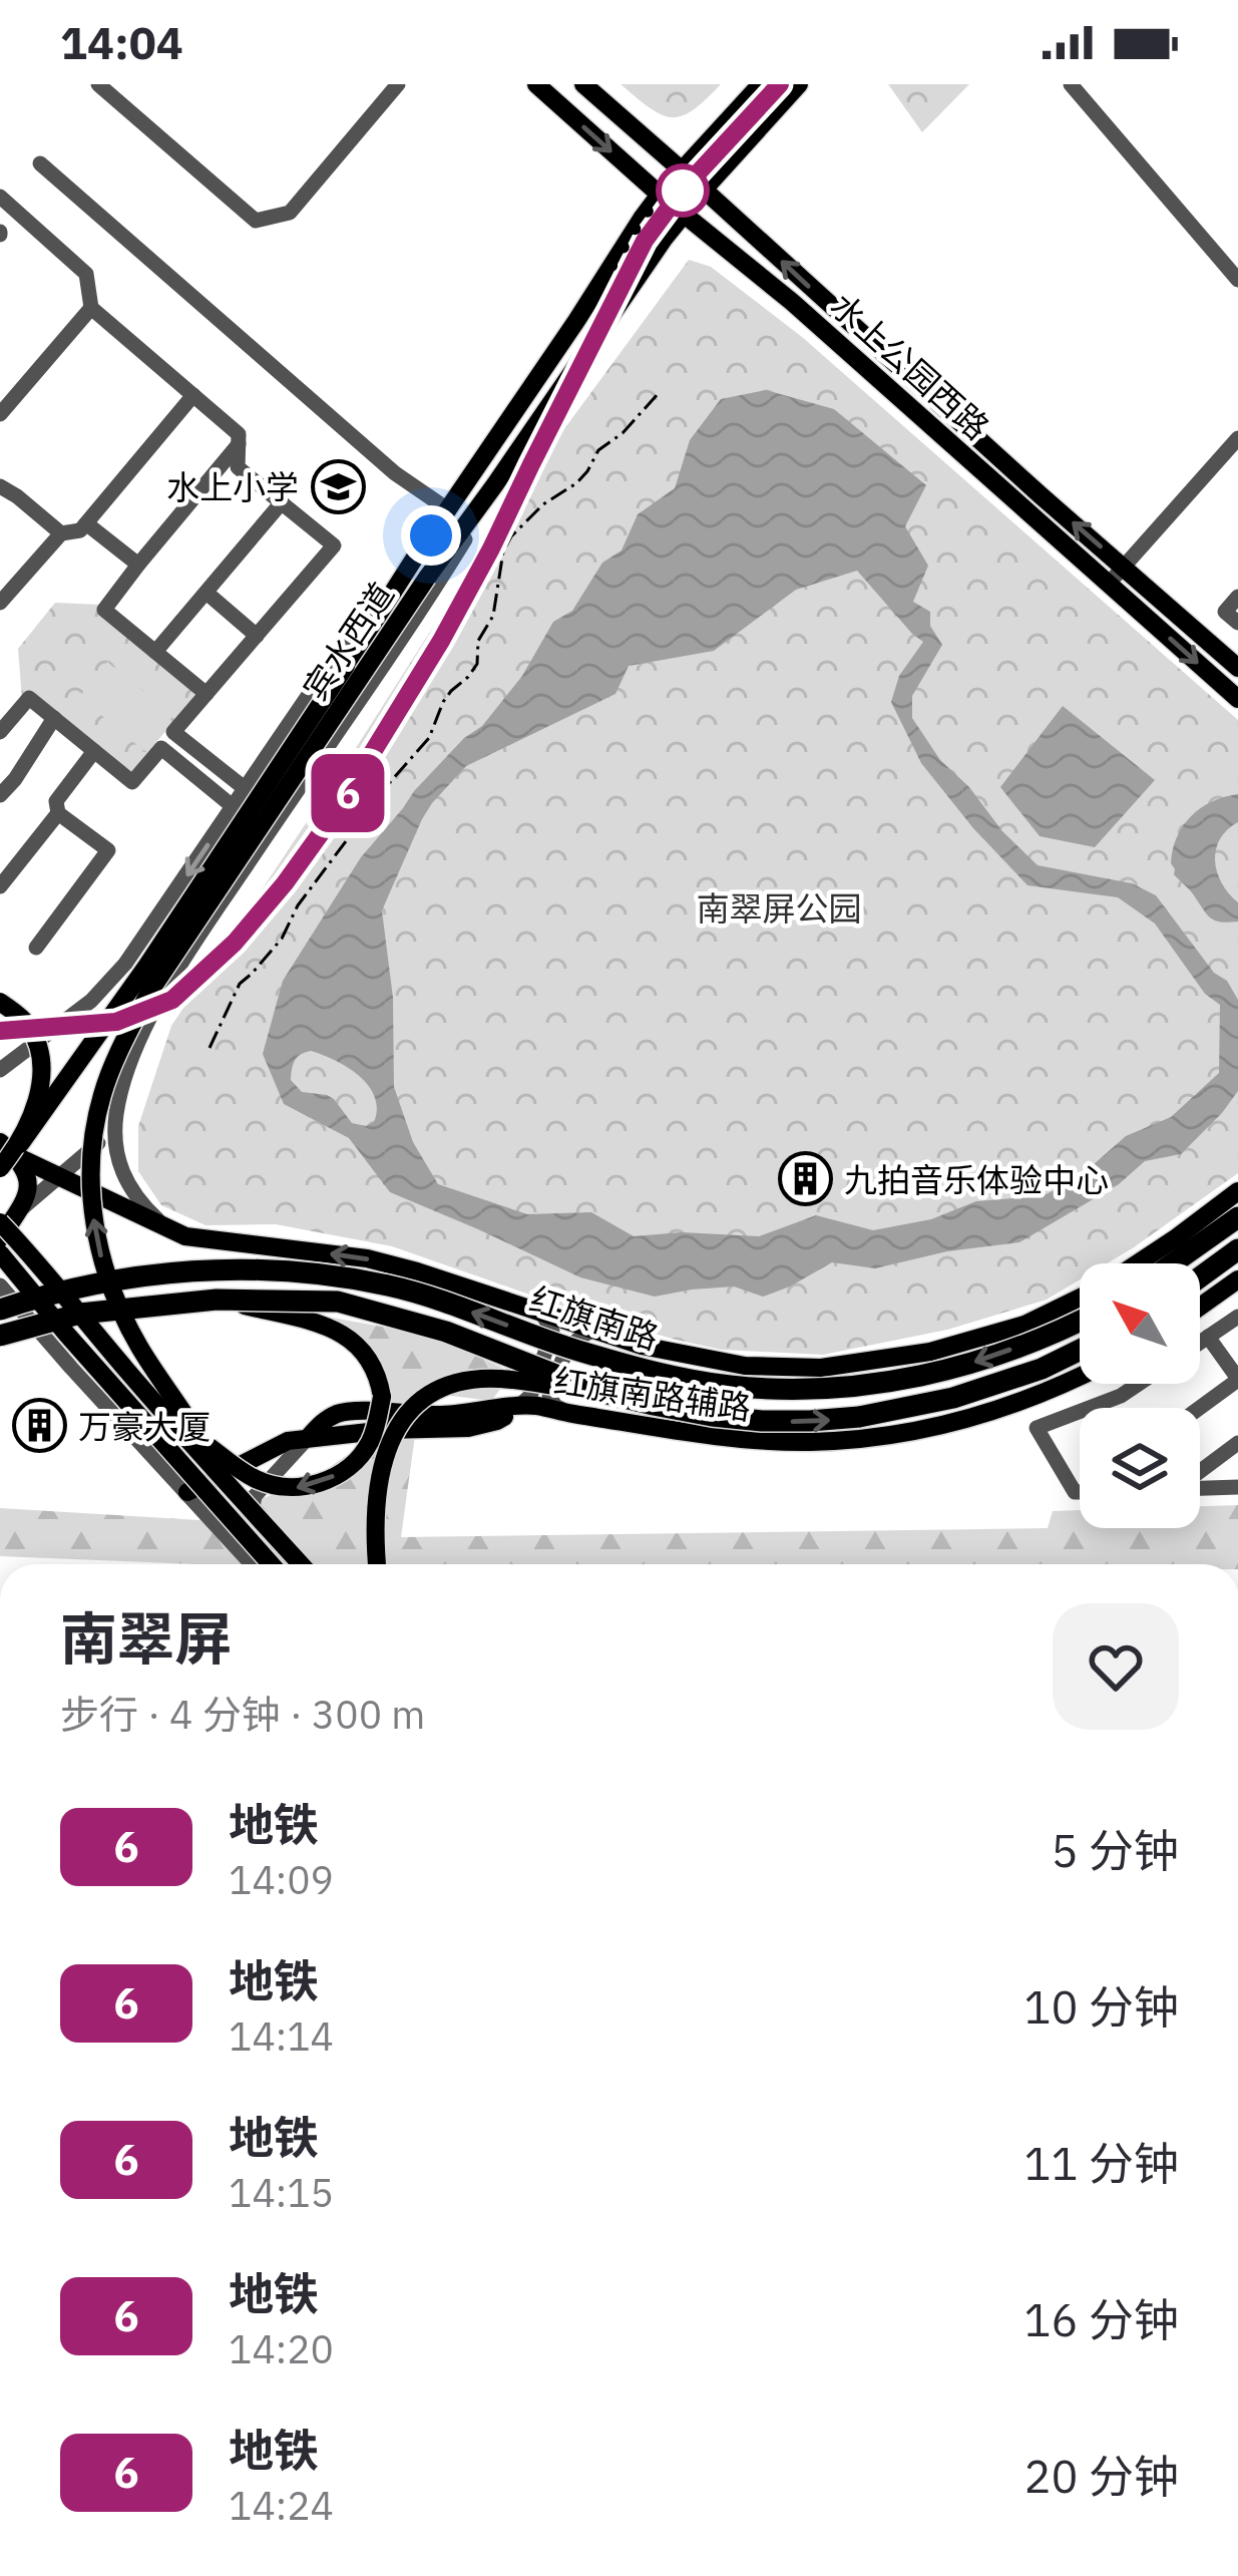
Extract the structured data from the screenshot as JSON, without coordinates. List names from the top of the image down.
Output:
{
  "streets": {
    "highway": ["红旗南路"],
    "main road": ["水上公园西路", "宾水西道", "红旗南路辅路"]
  },
  "crossings": [
    ["水上公园西路", "宾水西道"],
    ["宾水西道", "红旗南路辅路"]
  ],
  "parks": ["南翠屏公园"],
  "places": {
    "school or university": ["水上小学"],
    "building": ["九拍音乐体验中心", "万豪大厦"]
  },
  "lines": ["metro line 6"],
  "north": "top left",
  "page": {
    "status": "14:04",
    "on_map": "6",
    "heading": ["南翠屏", "步行 · 4 分钟 · 300 m"],
    "list": [
      {
        "mark": "6",
        "name": "地铁",
        "note": "14:09",
        "value": "5 分钟"
      },
      {
        "mark": "6",
        "name": "地铁",
        "note": "14:14",
        "value": "10 分钟"
      },
      {
        "mark": "6",
        "name": "地铁",
        "note": "14:15",
        "value": "11 分钟"
      },
      {
        "mark": "6",
        "name": "地铁",
        "note": "14:20",
        "value": "16 分钟"
      },
      {
        "mark": "6",
        "name": "地铁",
        "note": "14:24",
        "value": "20 分钟"
      }
    ]
  }
}
